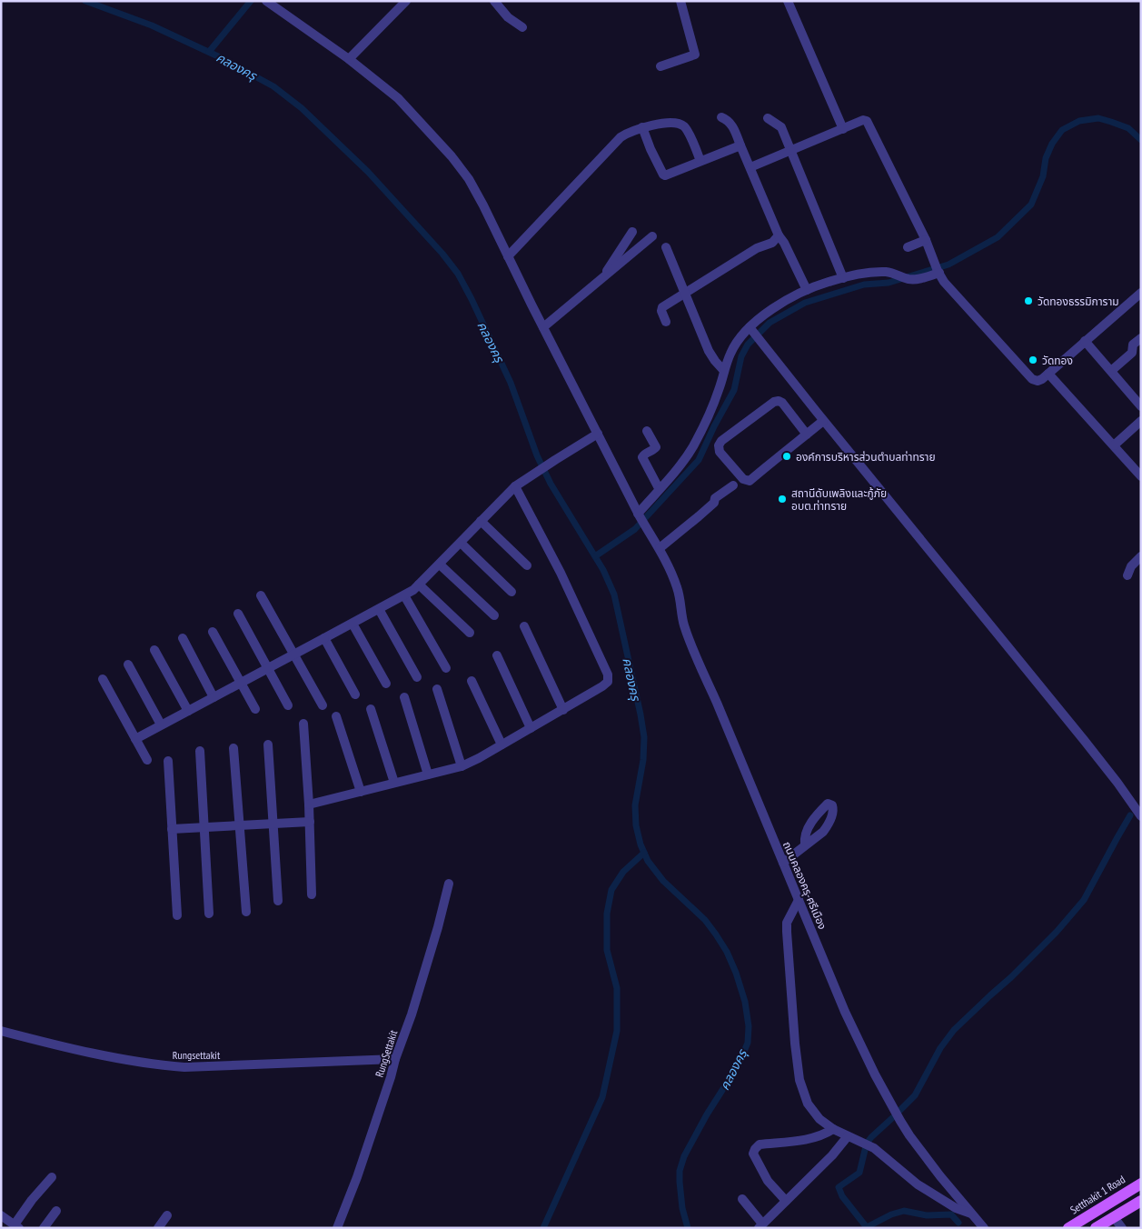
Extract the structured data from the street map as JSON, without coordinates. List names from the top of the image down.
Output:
{
  "streets": {
    "main road": ["Setthakit 1 Road"],
    "street": ["ถนนคลองครุ-ศรีเมือง", "RungSettakit", "Rungsettakit"]
  },
  "crossings": [
    ["RungSettakit", "Rungsettakit"]
  ],
  "water": ["คลองครุ"],
  "places": [
    "วัดทองธรรมิการาม",
    "วัดทอง",
    "องค์การบริหารส่วนตำบลท่าทราย",
    "สถานีดับเพลิงและกู้ภัย อบต.ท่าทราย"
  ]
}
